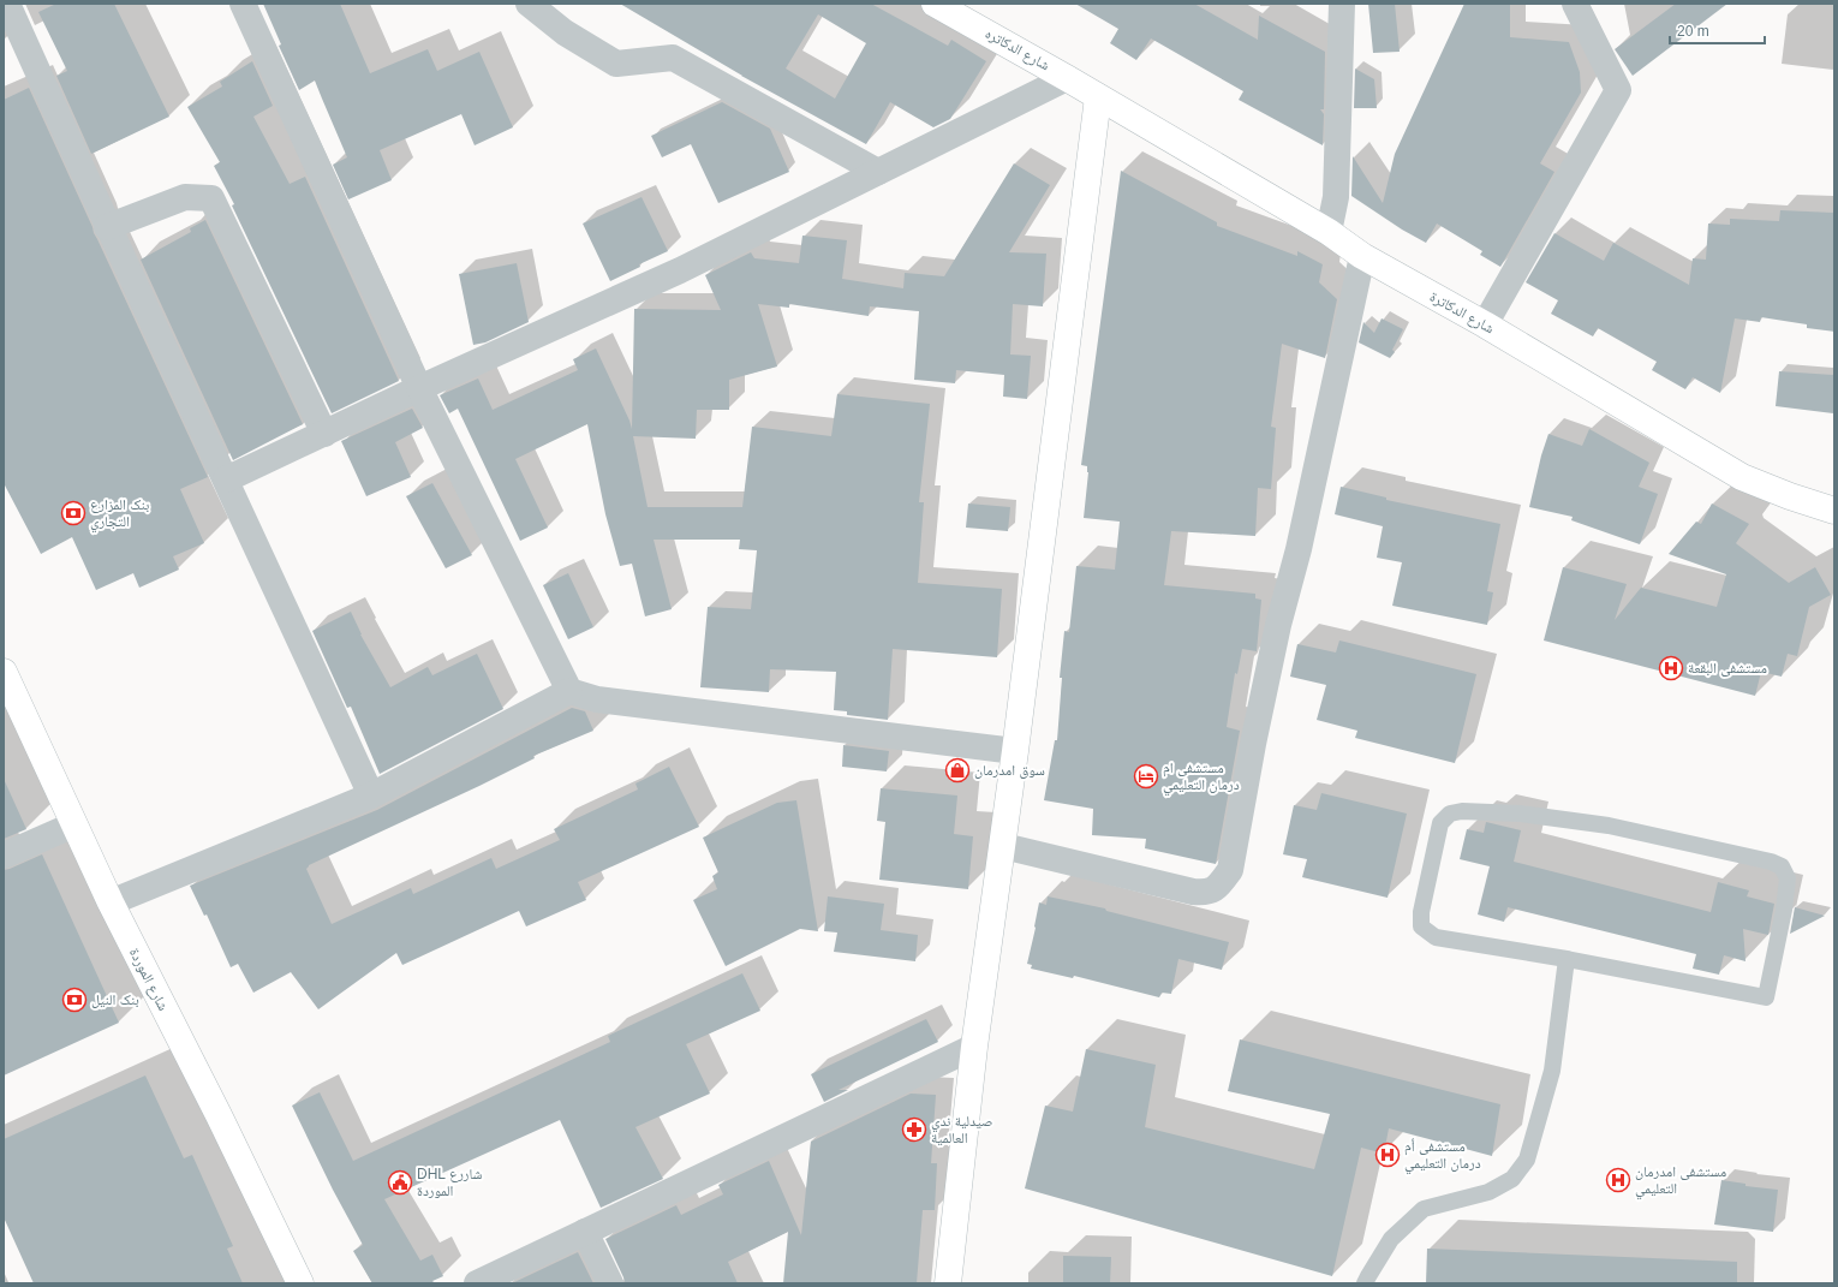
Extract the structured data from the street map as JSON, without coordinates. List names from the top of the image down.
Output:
{
  "streets": {
    "street": ["شارع الدكاتره", "شارع الدكاترة", "شارع الموردة"]
  },
  "crossings": [
    ["شارع الدكاتره", "شارع الدكاترة"]
  ],
  "places": {
    "bank": ["بنک المزارع التجاري", "بنک النيل"],
    "hospital": ["مستشفى البقعة", "مستشفى أم درمان التعليمي", "مستشفى امدرمان التعليمي"],
    "shop": ["سوق امدرمان"],
    "hotel": ["مستشفى ام درمان التعليمي"],
    "pharmacy": ["صيدلية ندي العالمية"],
    "public building": ["DHL شاررع الموردة"]
  },
  "scale_bar": "20 m"
}
